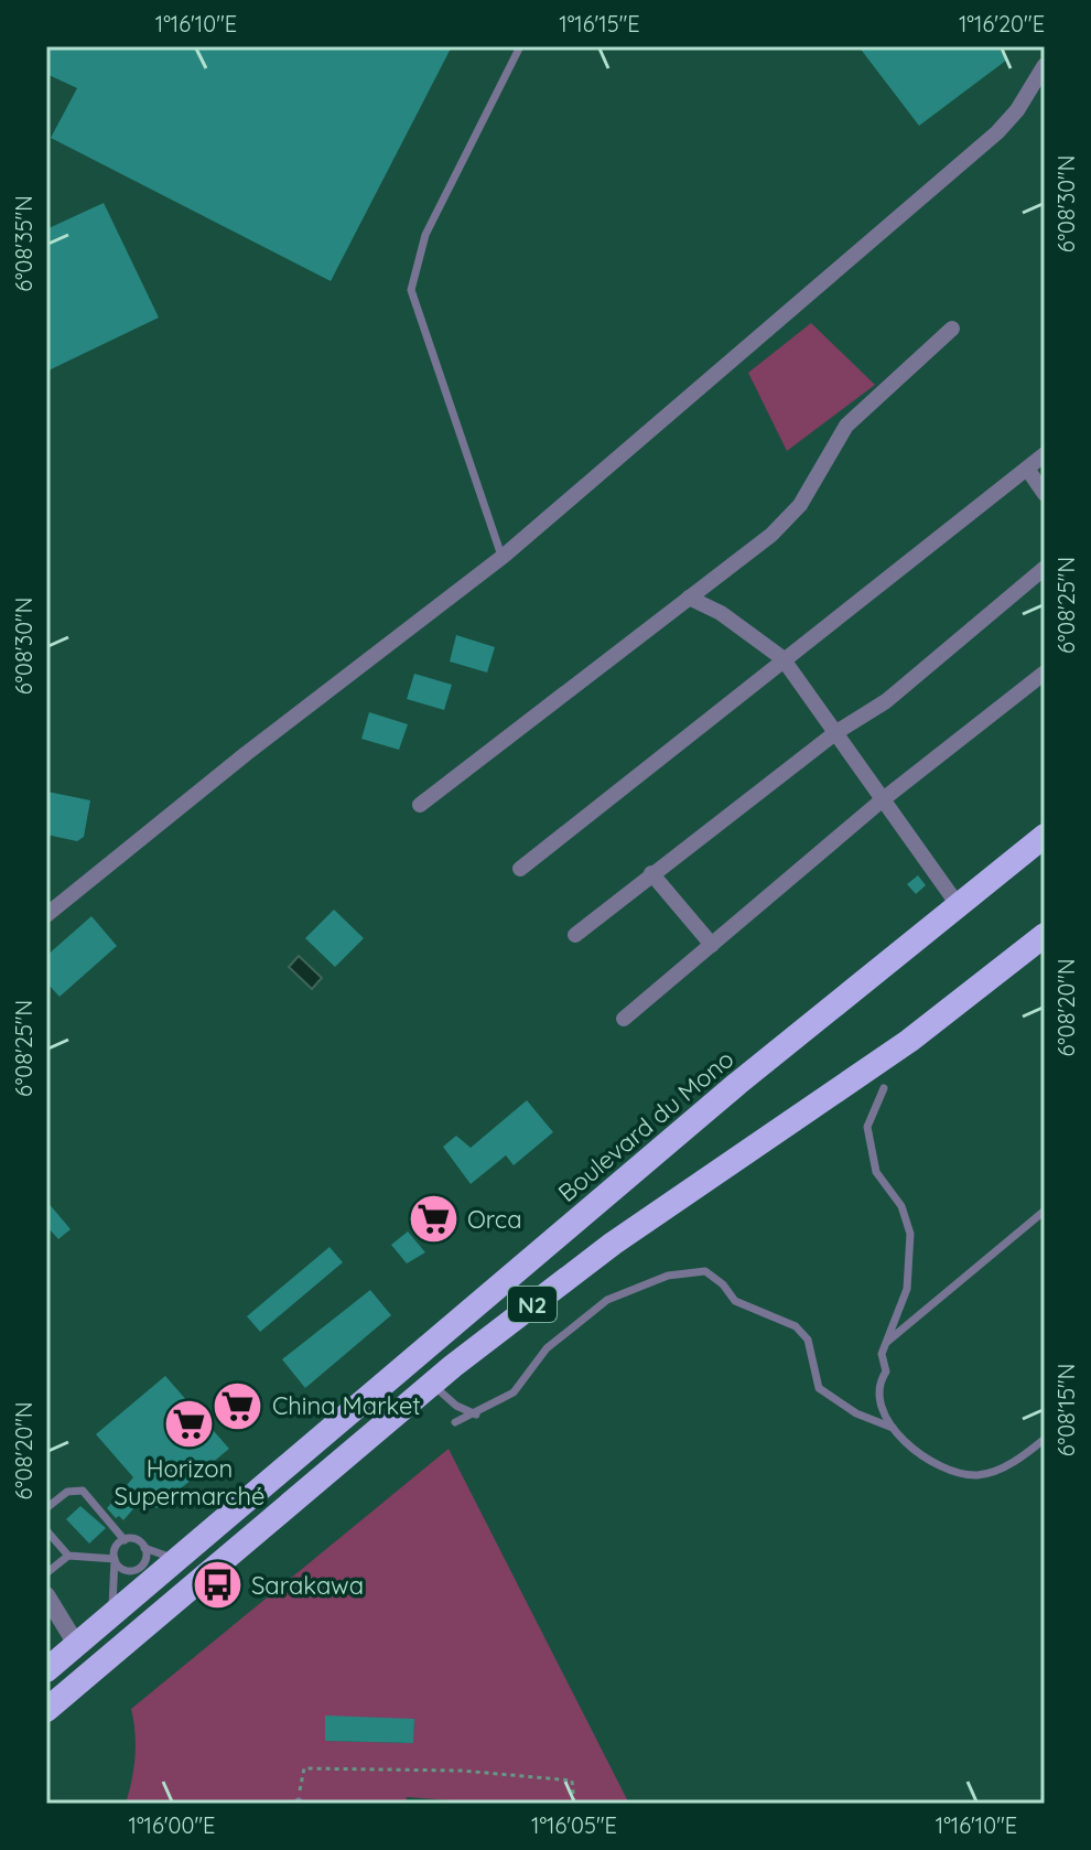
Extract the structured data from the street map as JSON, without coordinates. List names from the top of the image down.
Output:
{
  "streets": {
    "highway": ["Boulevard du Mono", "N2"]
  },
  "places": {
    "supermarket": ["Orca", "China Market", "Horizon Supermarché"],
    "bus stop": ["Sarakawa"]
  },
  "coordinates": [
    "1°16'10\"E",
    "1°16'15\"E",
    "1°16'20\"E",
    "6°08'30\"N",
    "6°08'35\"N",
    "6°08'25\"N",
    "6°08'20\"N",
    "6°08'15\"N",
    "1°16'00\"E",
    "1°16'05\"E"
  ]
}
